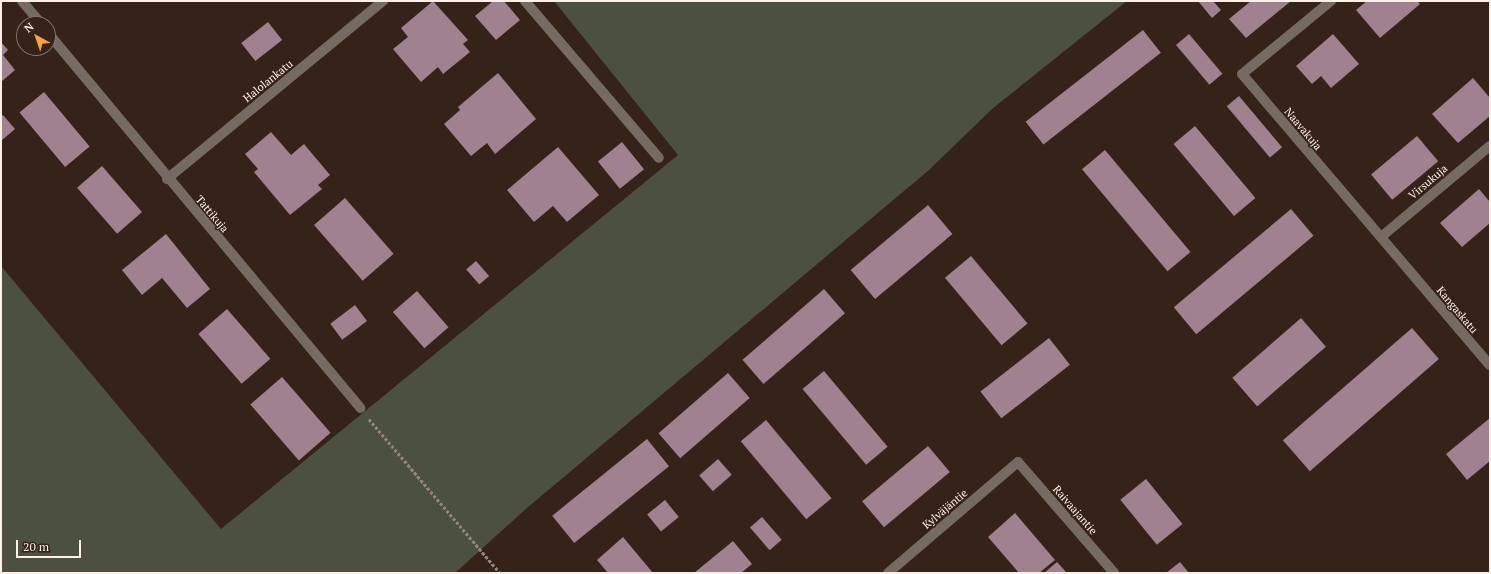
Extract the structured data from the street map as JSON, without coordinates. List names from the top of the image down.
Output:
{
  "streets": {
    "street": [
      "Halolankatu",
      "Naavakuja",
      "Virsukuja",
      "Tattikuja",
      "Kangaskatu",
      "Kylväjäntie",
      "Raivaajantie"
    ]
  },
  "crossings": [
    ["Halolankatu", "Tattikuja"],
    ["Naavakuja", "Virsukuja"],
    ["Naavakuja", "Kangaskatu"],
    ["Kylväjäntie", "Raivaajantie"]
  ],
  "scale_bar": "20 m",
  "north": "top left"
}
